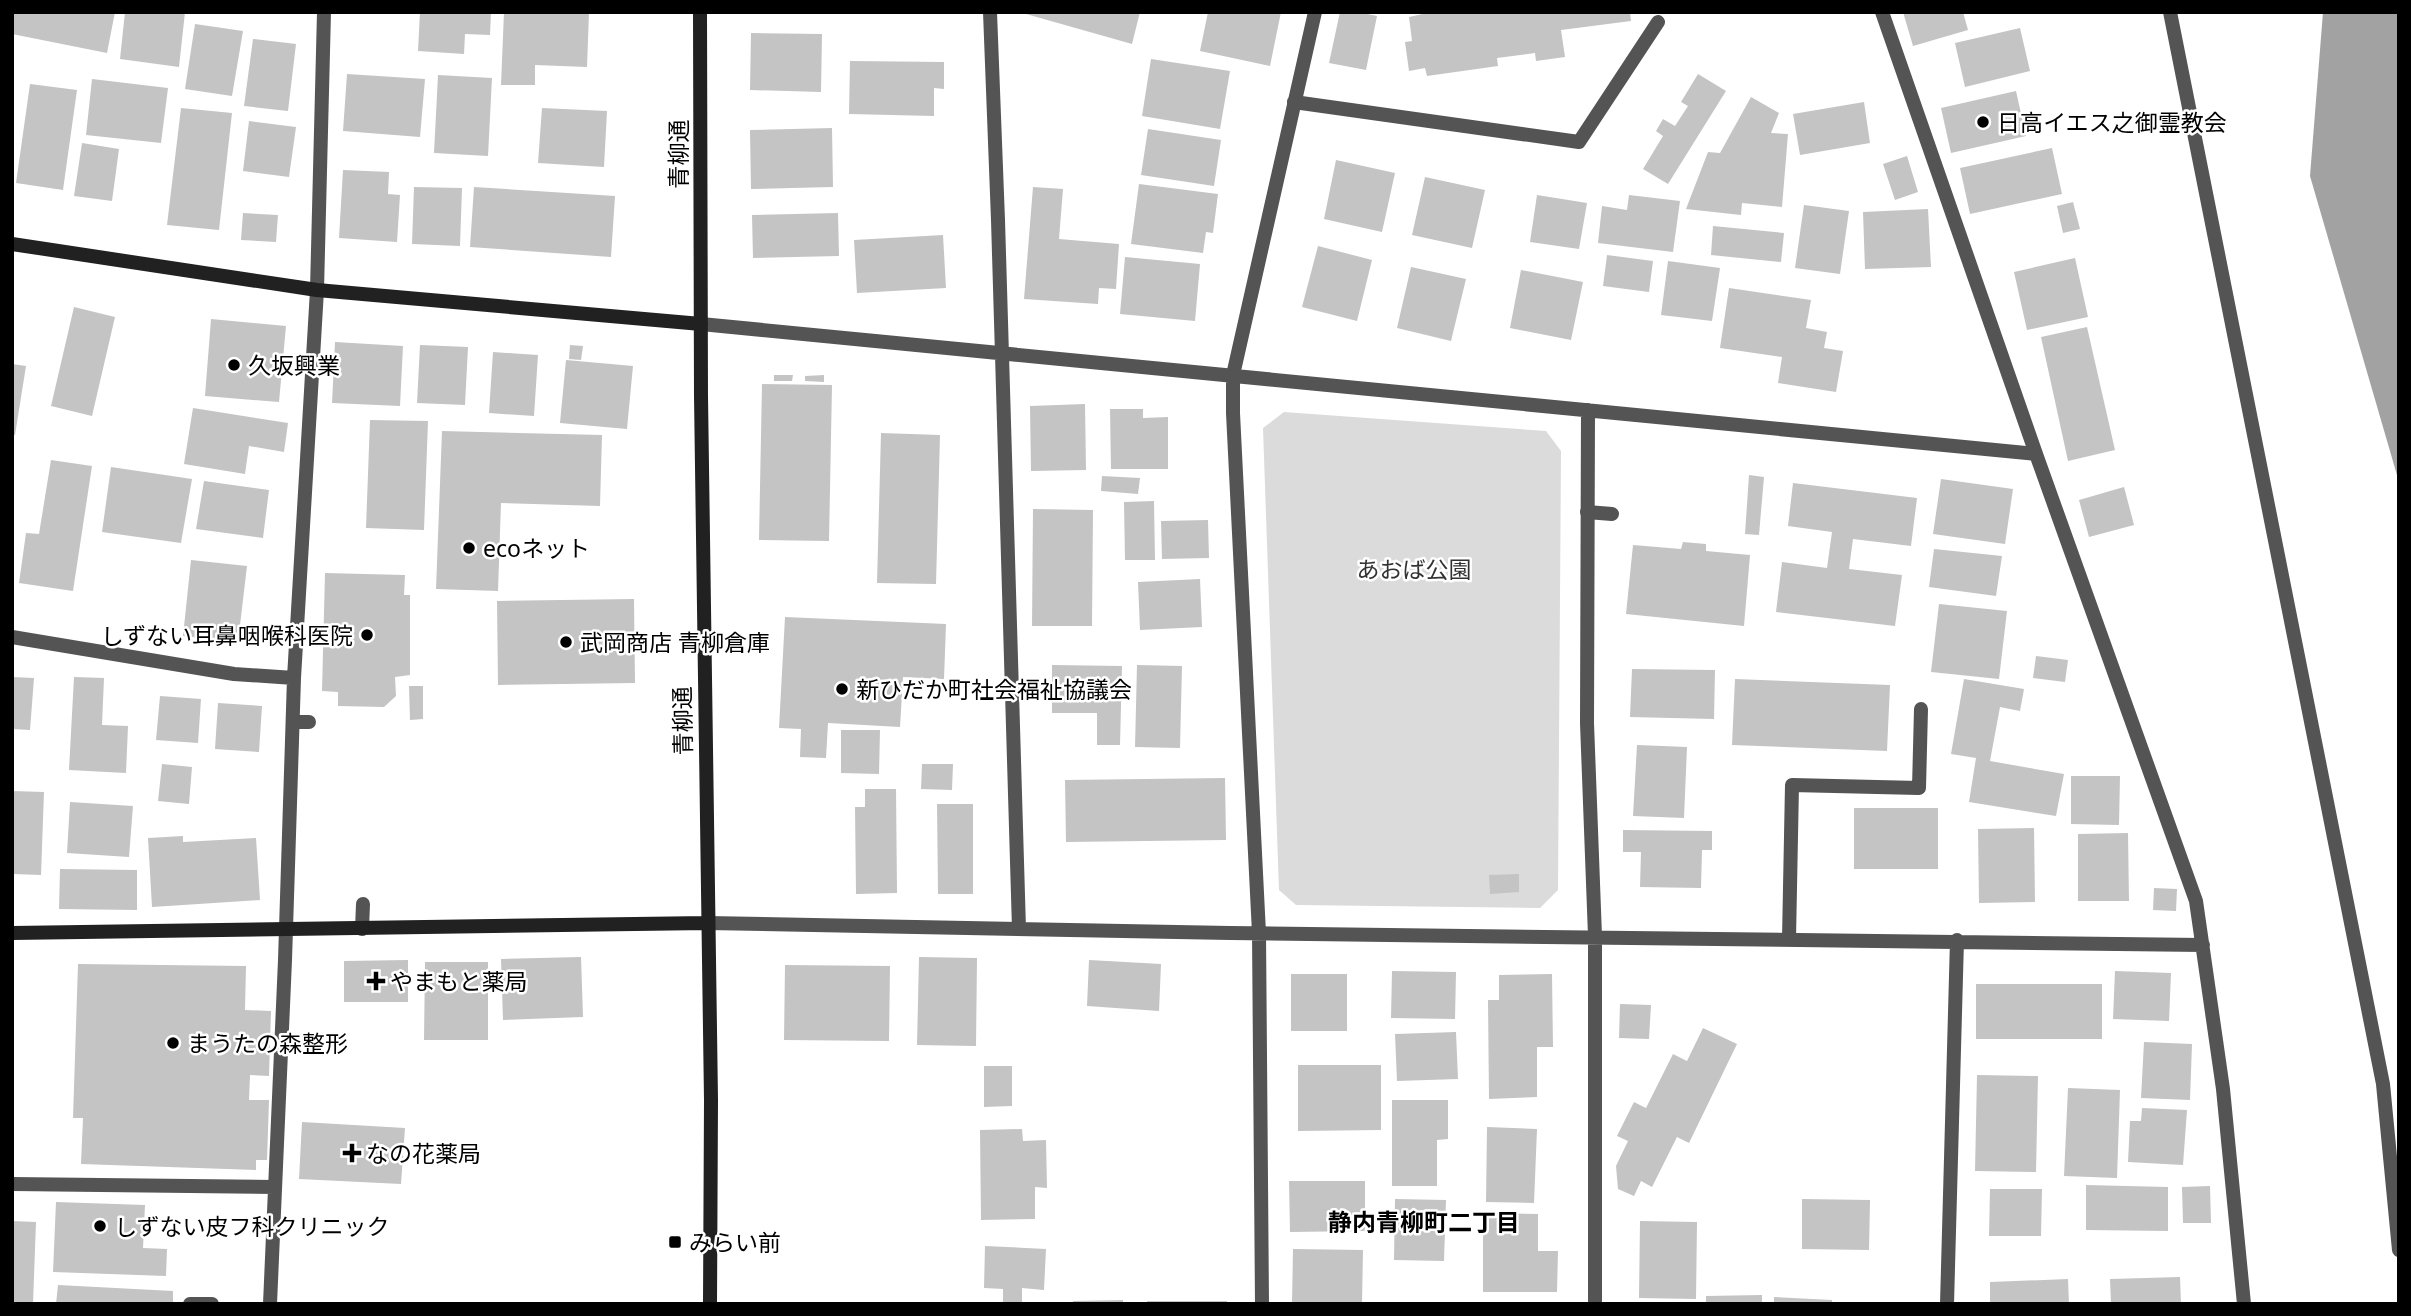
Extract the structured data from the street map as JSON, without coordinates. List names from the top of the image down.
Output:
{
  "streets": {
    "street": ["青柳通"]
  },
  "districts": ["静内青柳町二丁目"],
  "parks": ["あおば公園"],
  "places": {
    "other": [
      "日高イエス之御霊教会",
      "久坂興業",
      "ecoネット",
      "しずない耳鼻咽喉科医院",
      "武岡商店 青柳倉庫",
      "新ひだか町社会福祉協議会",
      "まうたの森整形",
      "しずない皮フ科クリニック"
    ],
    "health": ["やまもと薬局", "なの花薬局"],
    "transit": ["みらい前"]
  }
}
